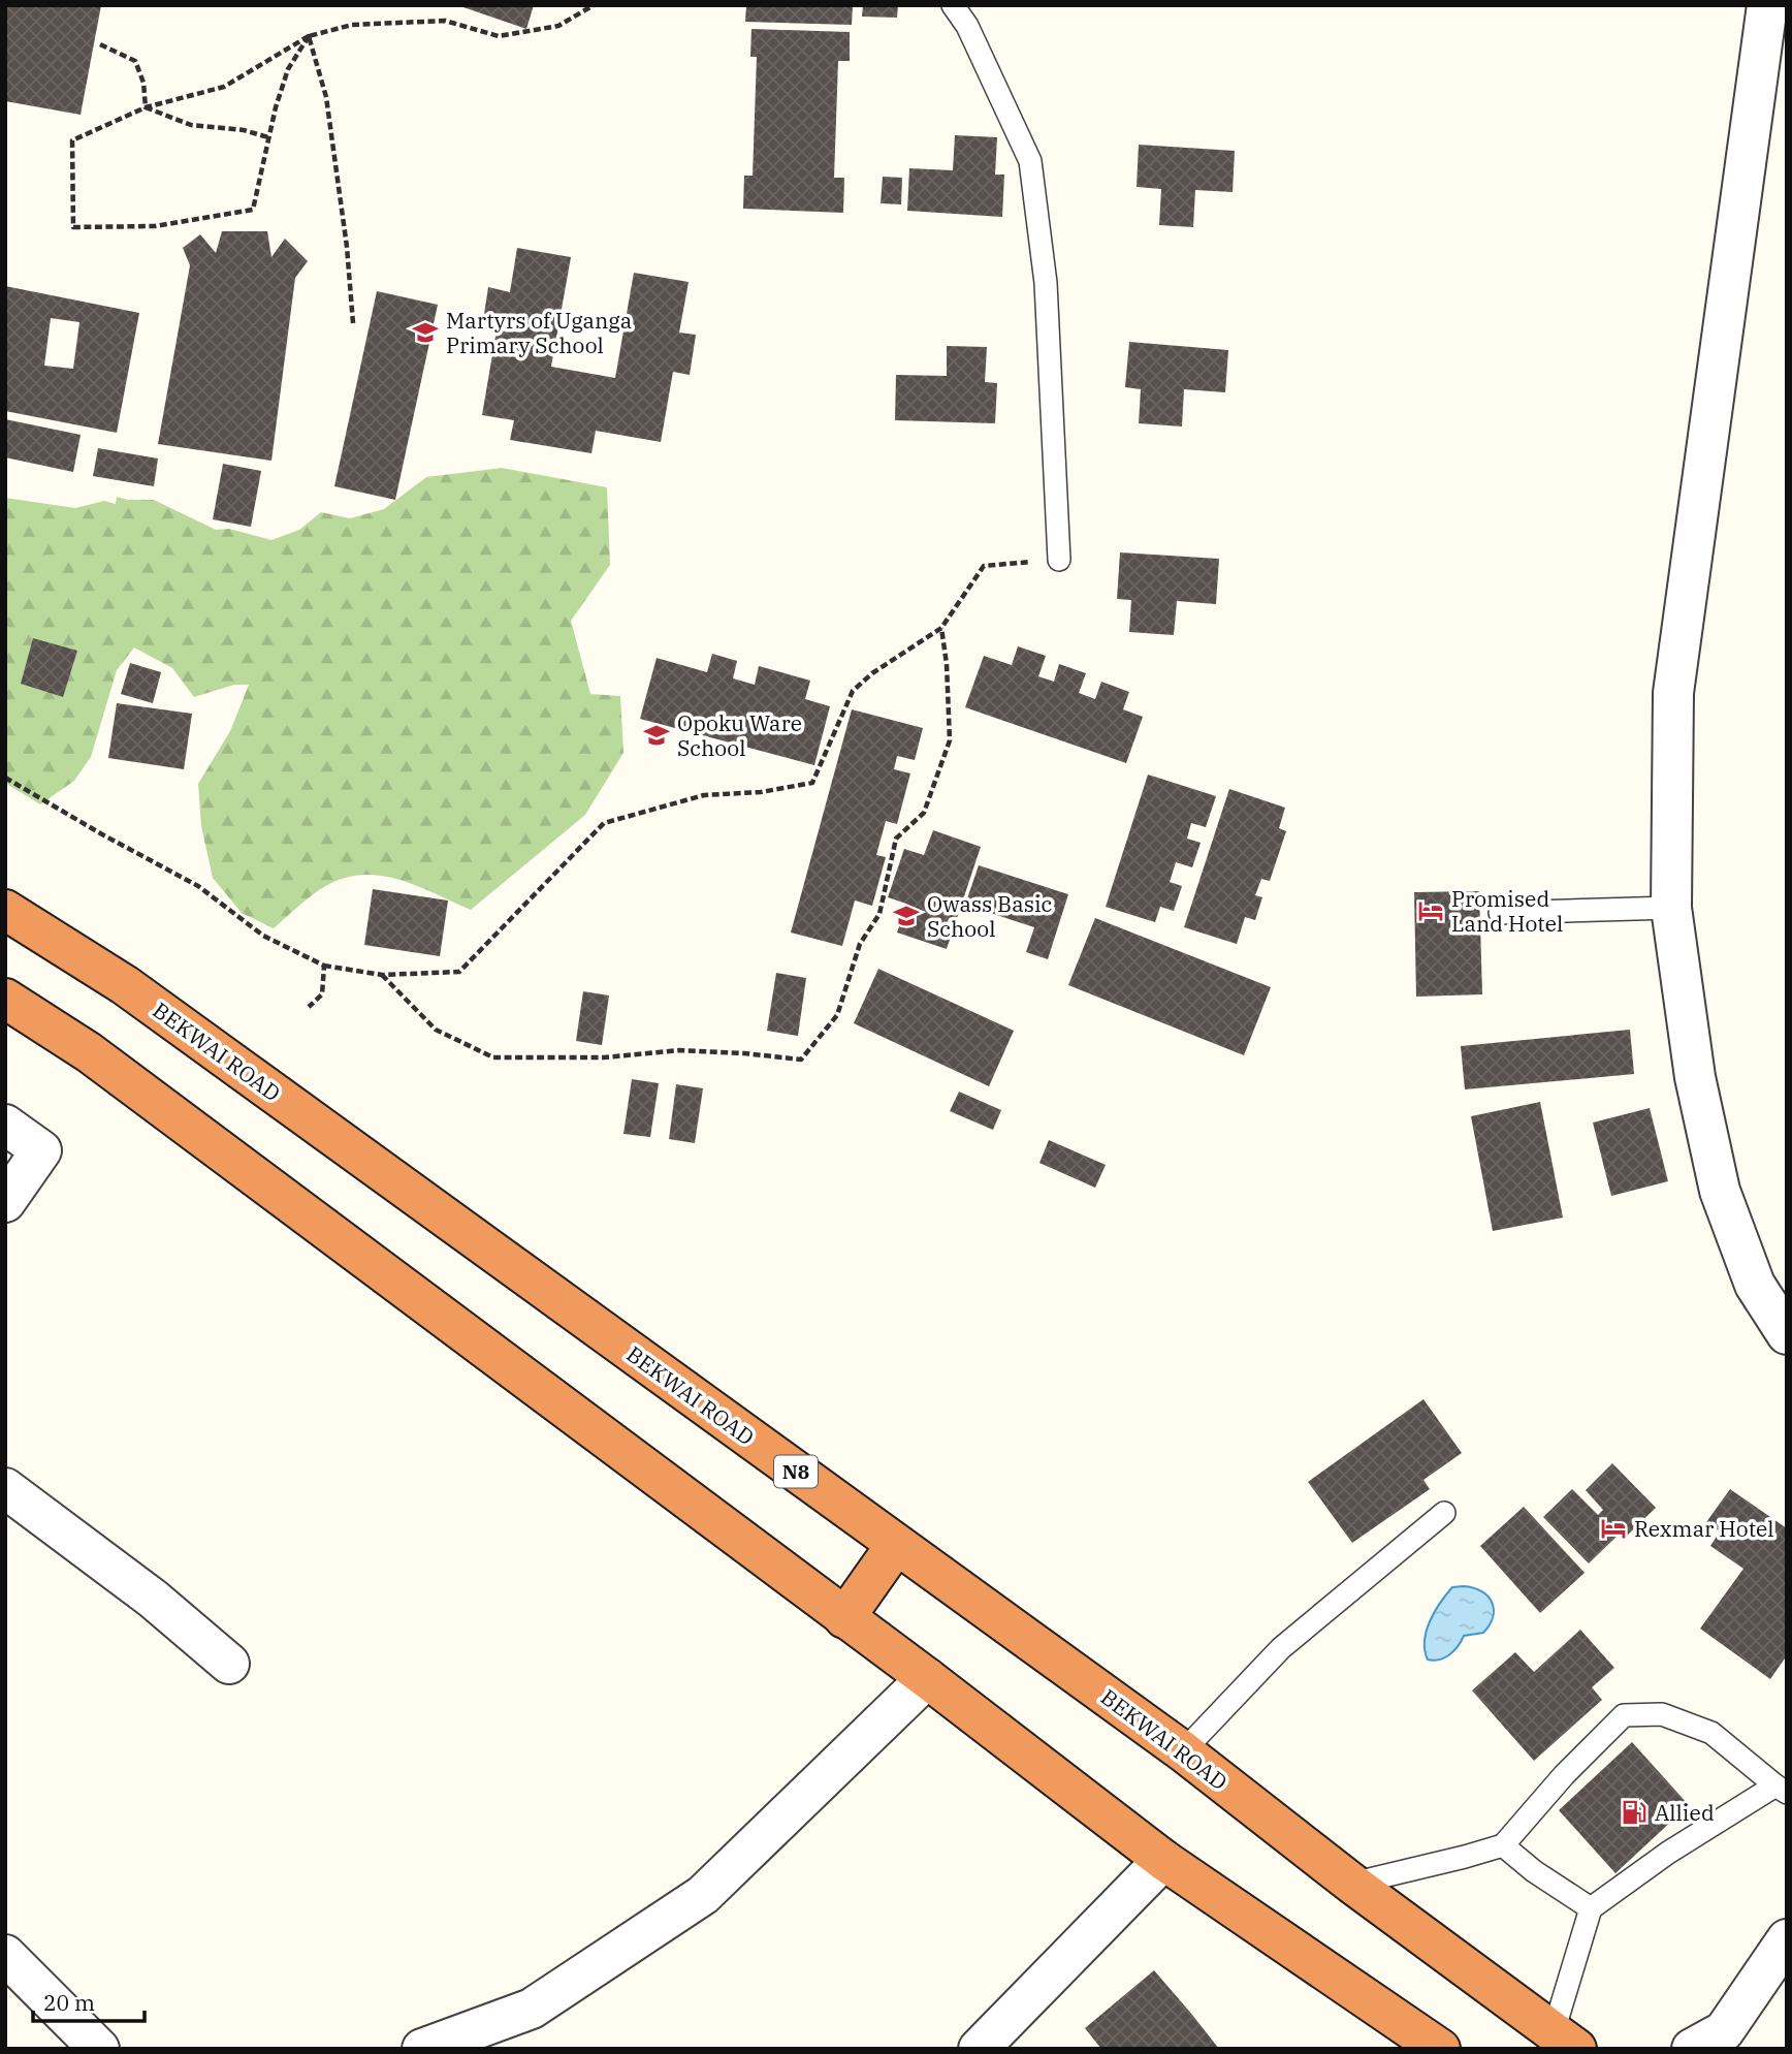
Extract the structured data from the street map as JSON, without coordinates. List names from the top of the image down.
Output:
{
  "streets": {
    "highway": ["BEKWAI ROAD", "N8"]
  },
  "places": {
    "school or university": ["Martyrs of Uganga Primary School", "Opoku Ware School", "Owass Basic School"],
    "hotel": ["Promised Land Hotel", "Rexmar Hotel"],
    "fuel station": ["Allied"]
  },
  "scale_bar": "20 m"
}
